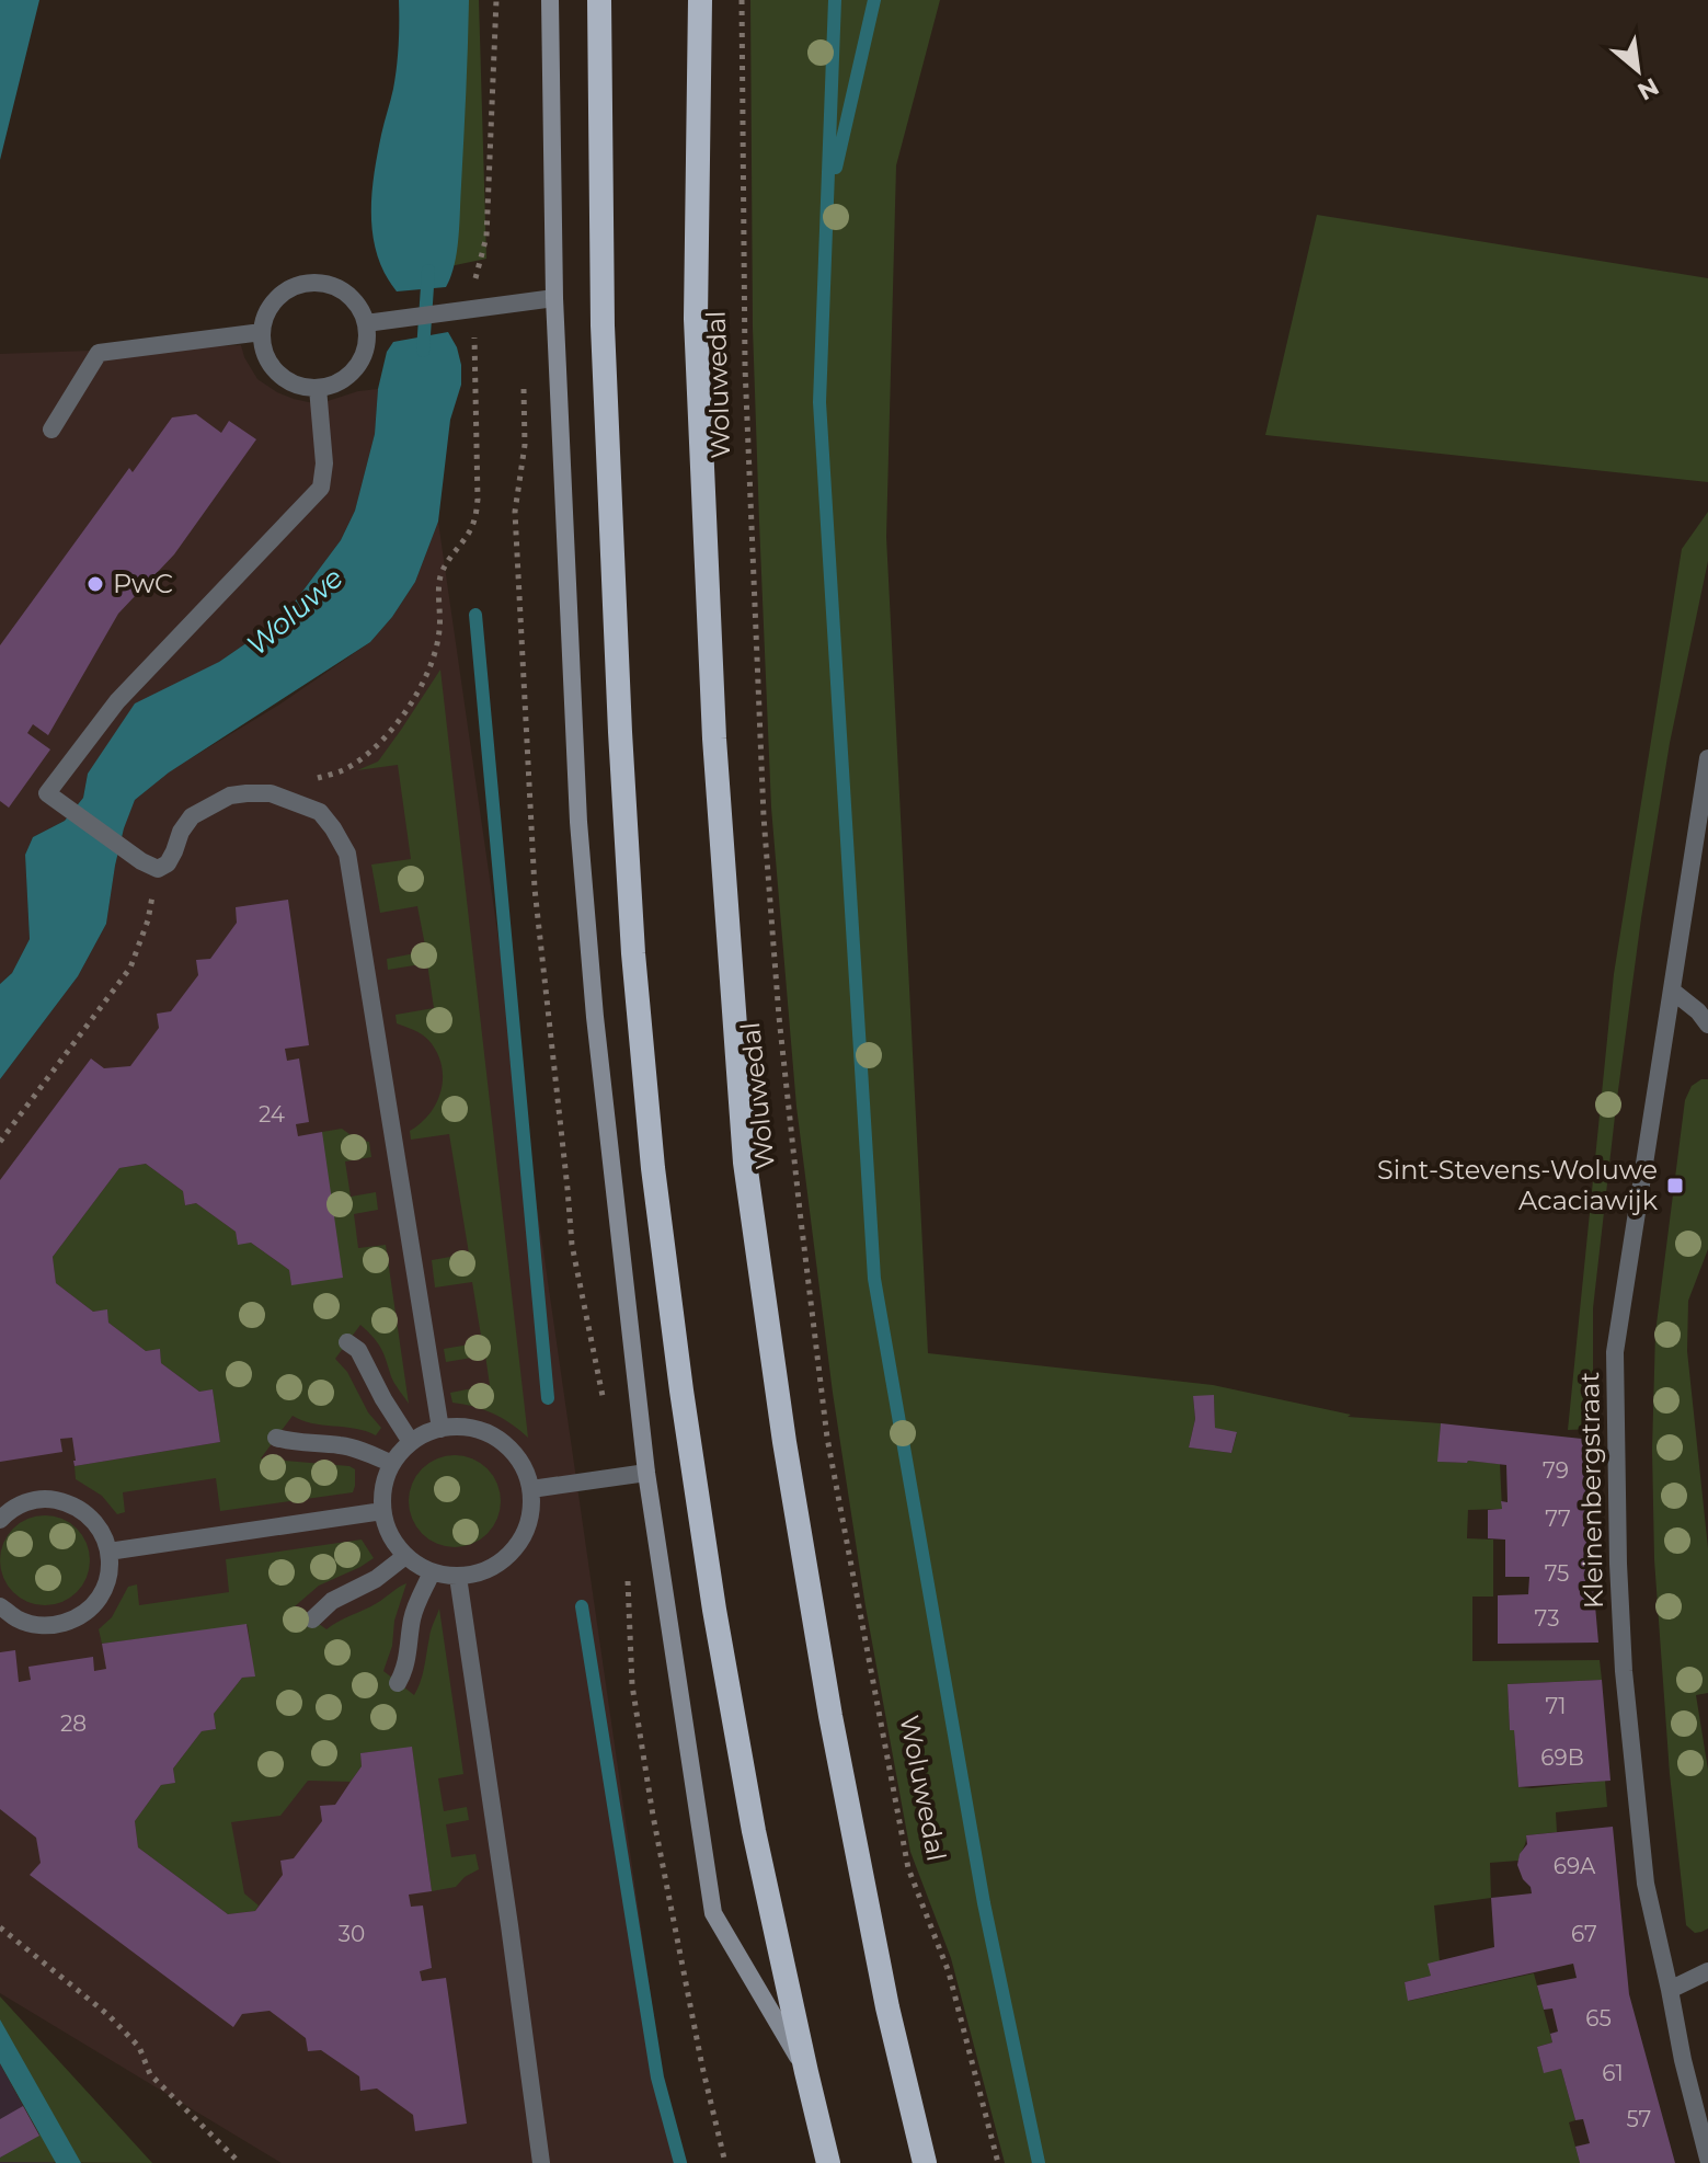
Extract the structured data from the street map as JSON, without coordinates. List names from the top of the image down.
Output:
{
  "streets": {
    "highway": ["Woluwedal"],
    "street": ["Kleinenbergstraat"]
  },
  "water": ["Woluwe"],
  "places": {
    "other": ["PwC"],
    "transit": ["Sint-Stevens-Woluwe Acaciawijk"]
  },
  "house_numbers": [
    "24",
    "79",
    "77",
    "75",
    "73",
    "71",
    "28",
    "69B",
    "69A",
    "30",
    "67",
    "65",
    "61",
    "57"
  ],
  "north": "bottom right"
}
